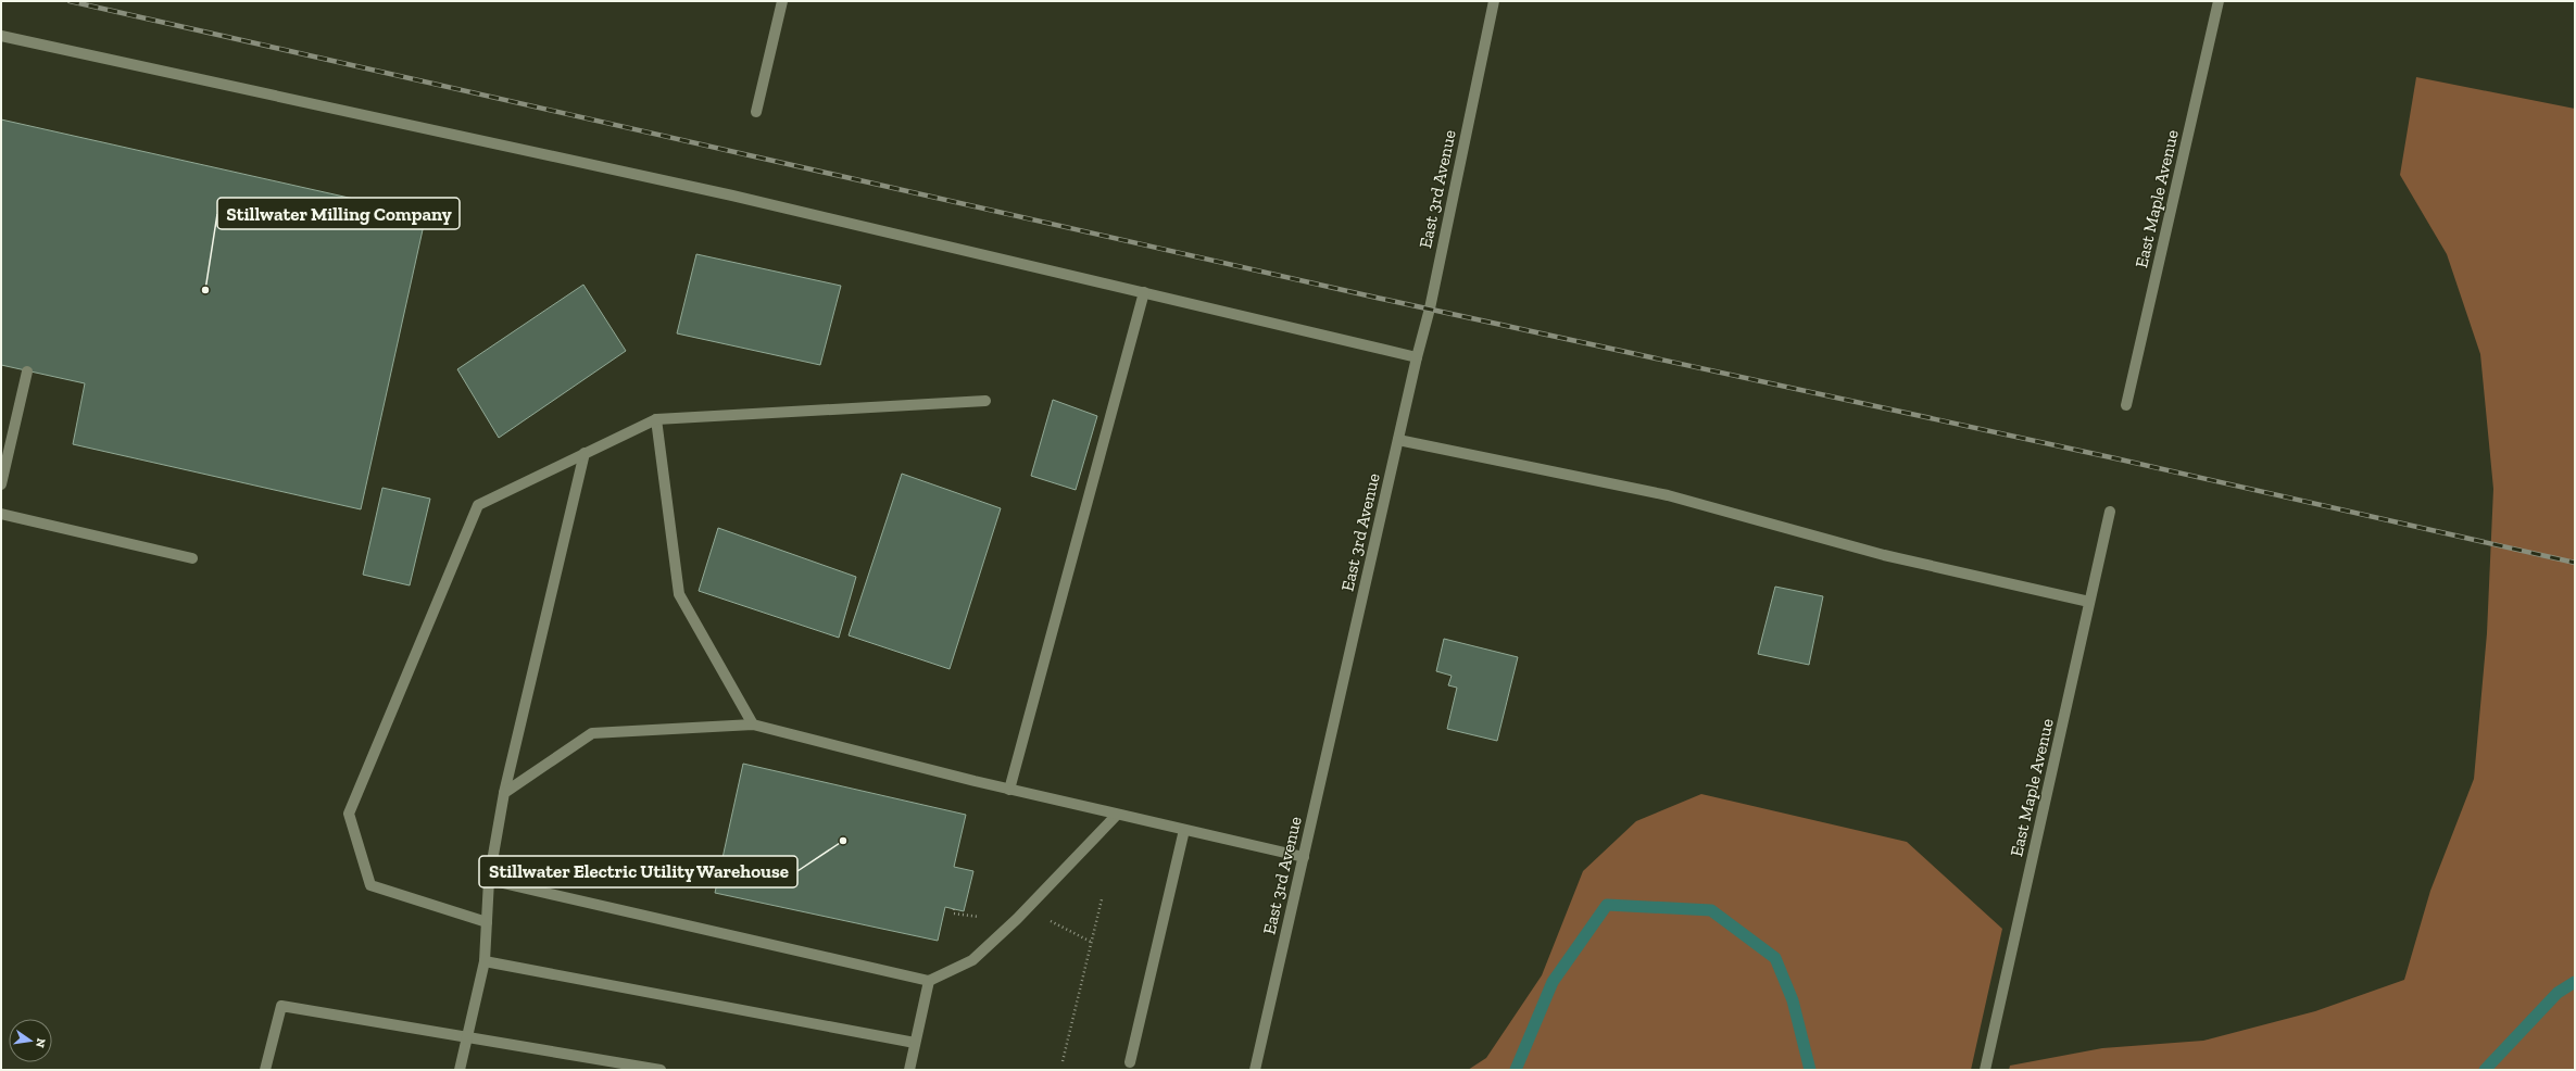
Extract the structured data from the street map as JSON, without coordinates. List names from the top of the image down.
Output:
{
  "streets": {
    "street": ["East 3rd Avenue", "East Maple Avenue"]
  },
  "places": ["Stillwater Milling Company", "Stillwater Electric Utility Warehouse"],
  "north": "right"
}
